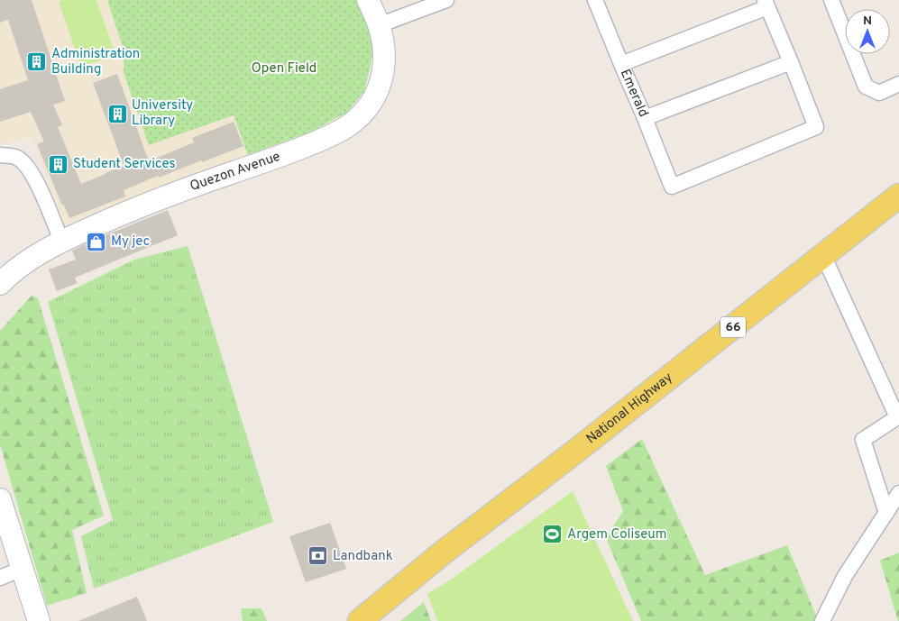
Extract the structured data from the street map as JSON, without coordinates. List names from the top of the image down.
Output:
{
  "streets": {
    "main road": ["Quezon Avenue", "66", "National Highway"],
    "street": ["Emerald"]
  },
  "parks": ["Open Field"],
  "places": {
    "building": ["Administration Building", "University Library", "Student Services"],
    "shop": ["My jec"],
    "sports": ["Argem Coliseum"],
    "bank": ["Landbank"]
  },
  "north": "top"
}
